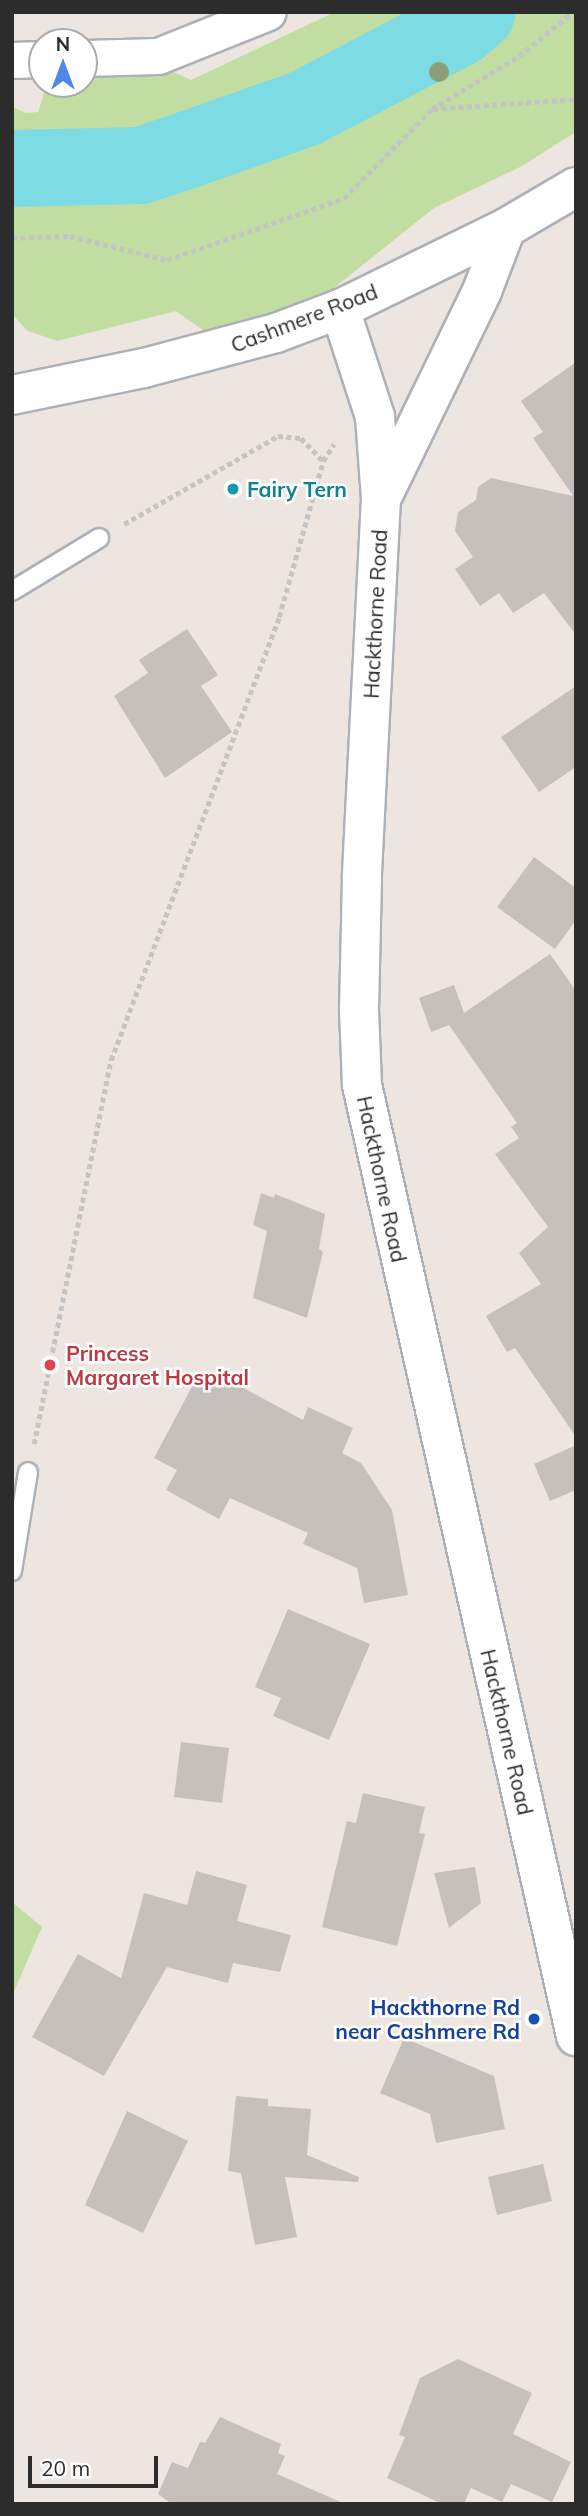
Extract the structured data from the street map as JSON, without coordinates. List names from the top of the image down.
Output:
{
  "streets": {
    "street": ["Cashmere Road", "Hackthorne Road"]
  },
  "crossings": [
    ["Cashmere Road", "Hackthorne Road"]
  ],
  "places": ["Fairy Tern", "Princess Margaret Hospital", "Hackthorne Rd near Cashmere Rd"],
  "scale_bar": "20 m",
  "north": "top"
}
